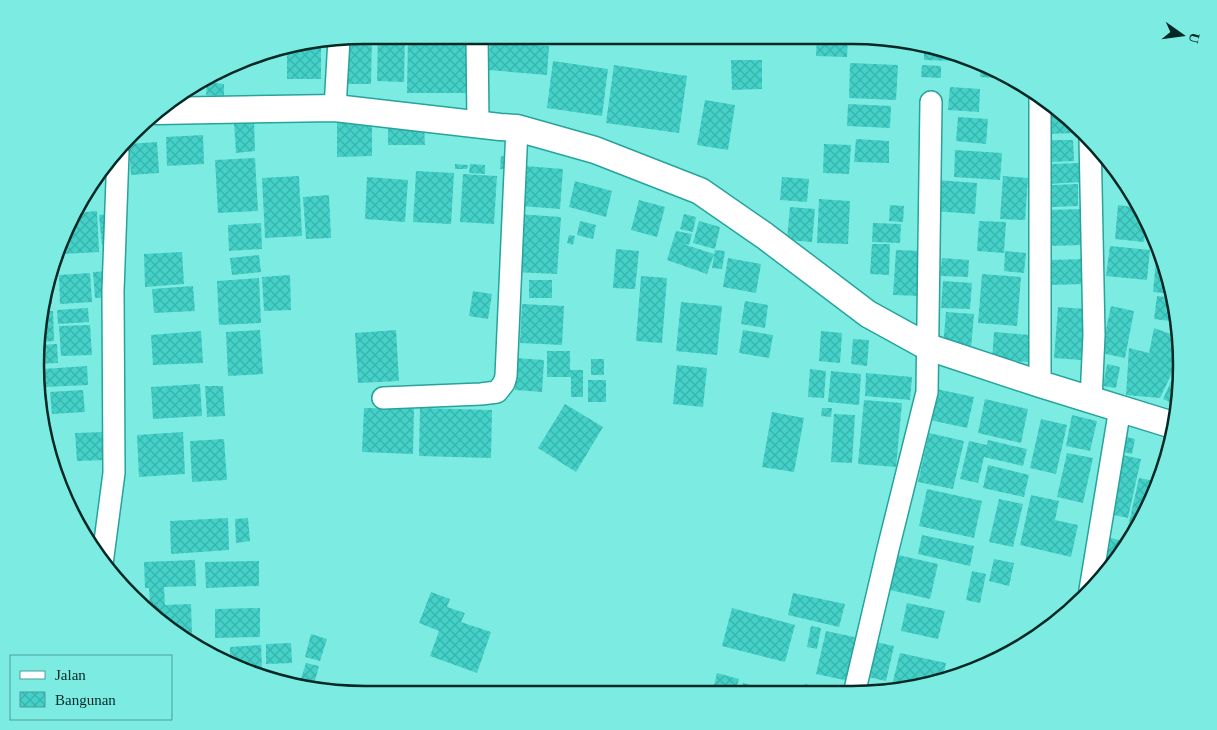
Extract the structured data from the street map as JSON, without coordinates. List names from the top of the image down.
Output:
{
  "legend": ["Jalan", "Bangunan"],
  "north": "right"
}
